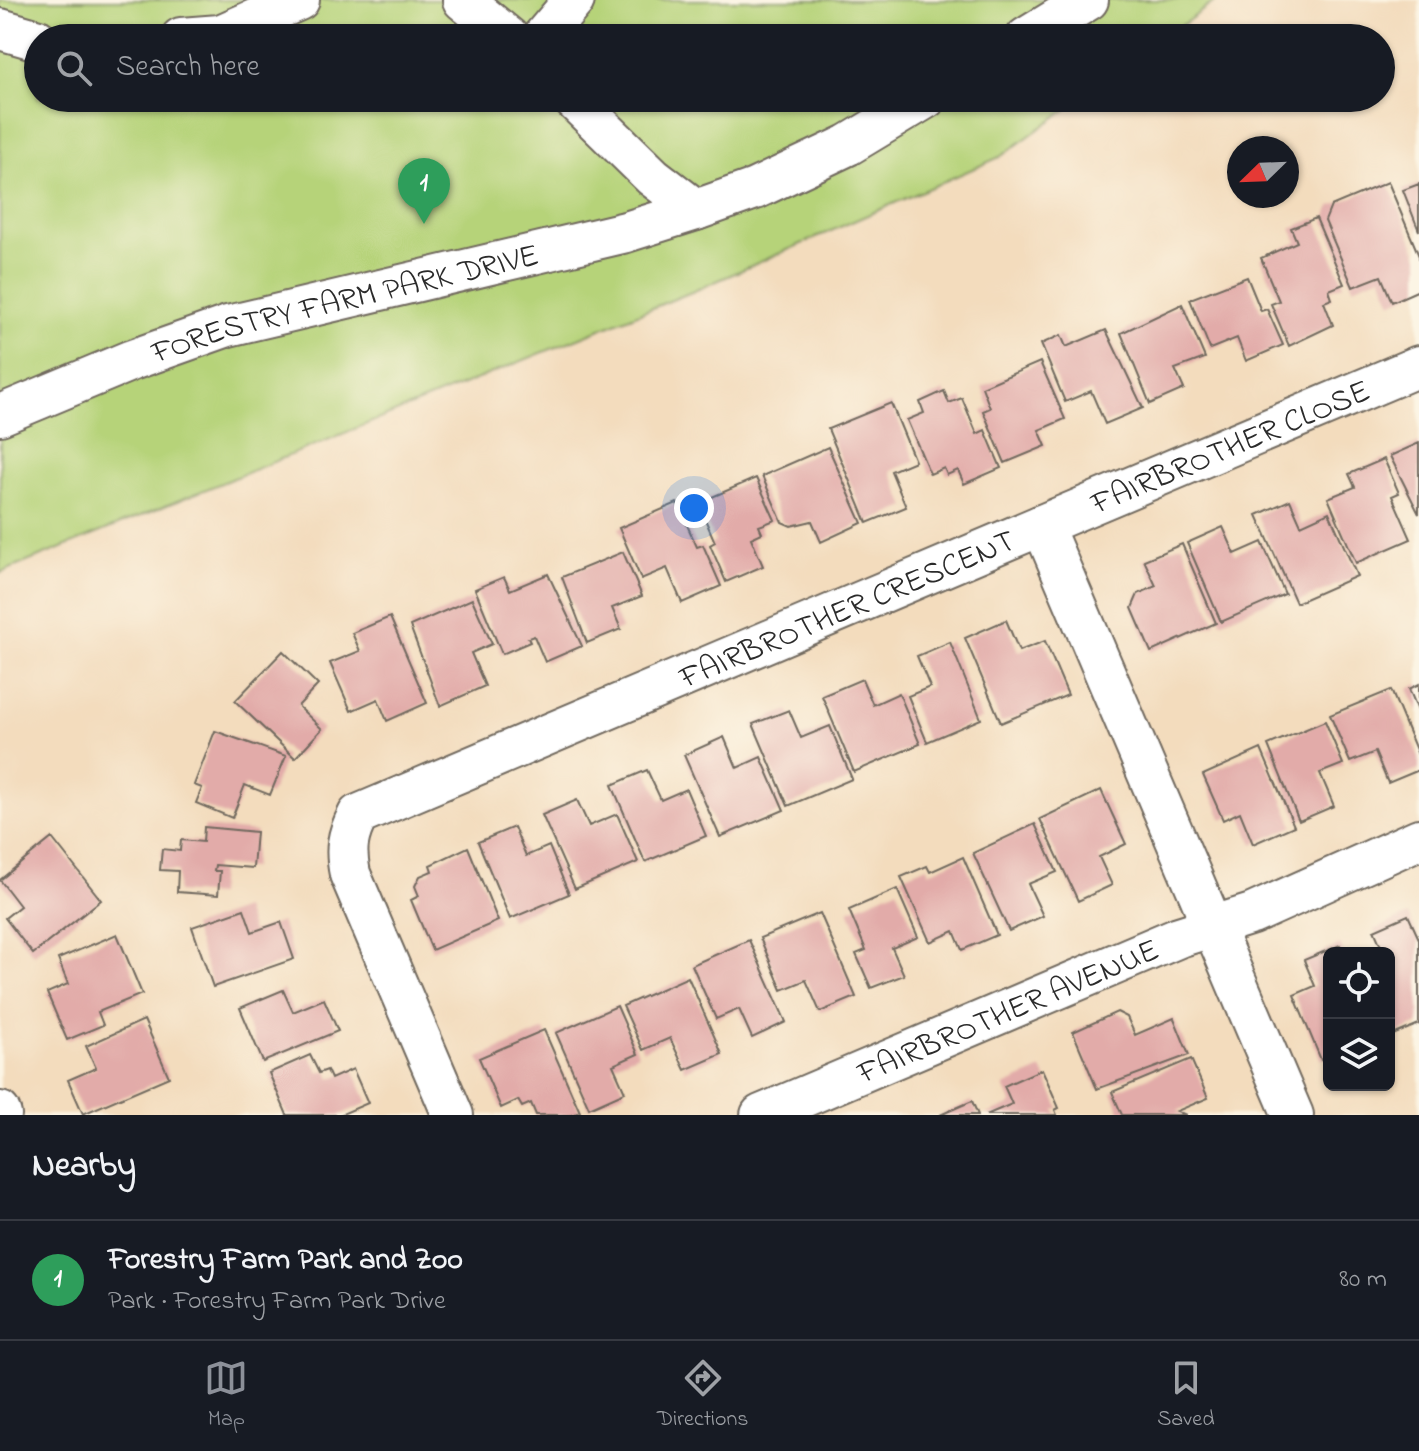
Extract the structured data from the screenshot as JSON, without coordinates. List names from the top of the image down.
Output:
{
  "streets": {
    "street": [
      "FORESTRY FARM PARK DRIVE",
      "FAIRBROTHER CLOSE",
      "FAIRBROTHER CRESCENT",
      "FAIRBROTHER AVENUE"
    ]
  },
  "crossings": [
    ["FAIRBROTHER CLOSE", "FAIRBROTHER CRESCENT"],
    ["FAIRBROTHER CRESCENT", "FAIRBROTHER AVENUE"]
  ],
  "north": "bottom left",
  "page": {
    "search": "Search here",
    "pins": "1",
    "heading": "Nearby",
    "list": [
      {
        "mark": "1",
        "name": "Forestry Farm Park and Zoo",
        "note": "Park · Forestry Farm Park Drive",
        "value": "80 m"
      }
    ],
    "nav": ["Map", "Directions", "Saved"]
  }
}
